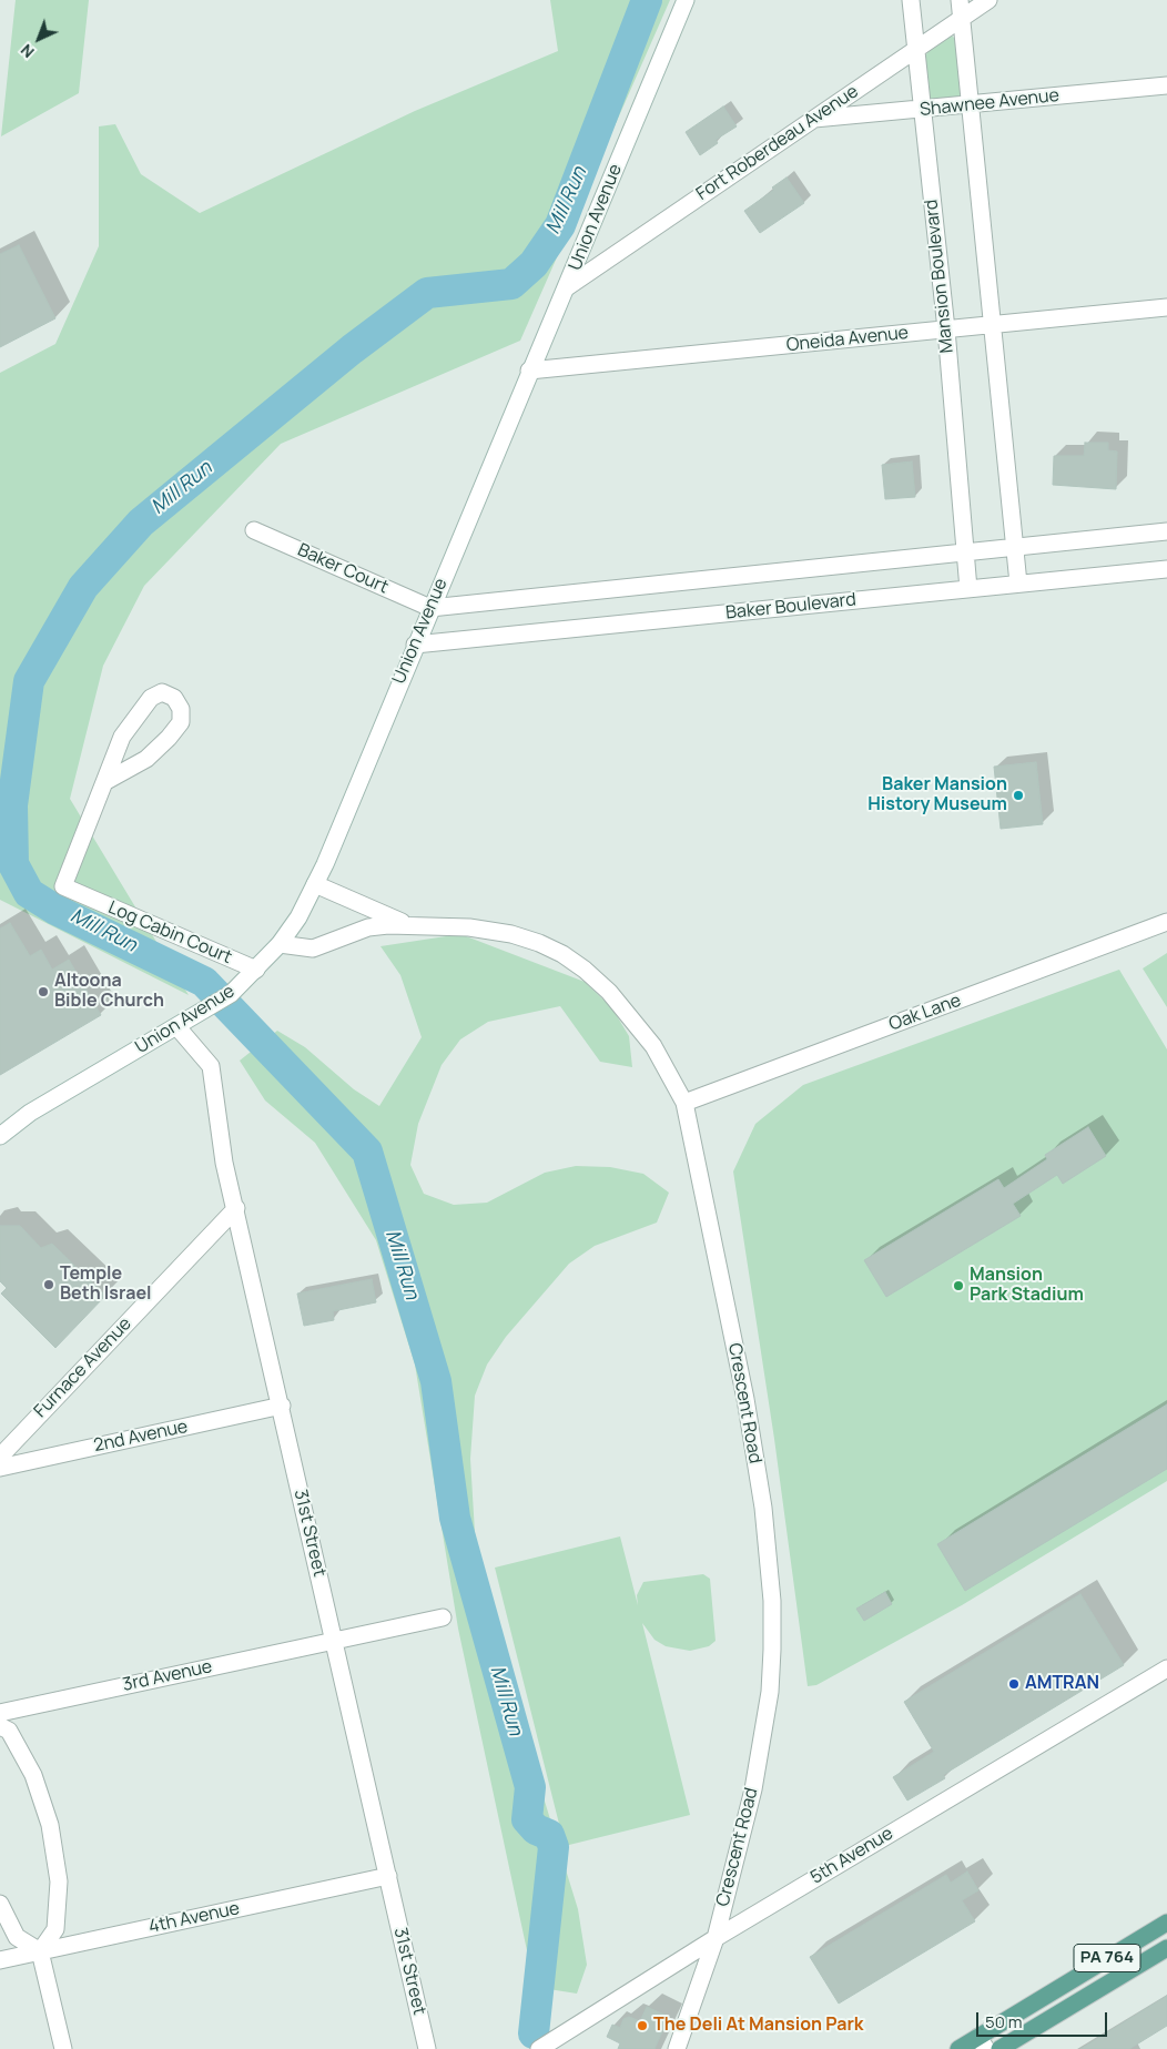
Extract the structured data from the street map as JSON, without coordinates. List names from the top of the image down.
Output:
{
  "streets": {
    "main road": ["PA 764"],
    "street": [
      "Shawnee Avenue",
      "Fort Roberdeau Avenue",
      "Union Avenue",
      "Mansion Boulevard",
      "Oneida Avenue",
      "Baker Court",
      "Baker Boulevard",
      "Log Cabin Court",
      "Oak Lane",
      "Furnace Avenue",
      "Crescent Road",
      "2nd Avenue",
      "31st Street",
      "3rd Avenue",
      "5th Avenue",
      "4th Avenue"
    ]
  },
  "crossings": [
    ["Shawnee Avenue", "Fort Roberdeau Avenue"],
    ["Shawnee Avenue", "Mansion Boulevard"],
    ["Fort Roberdeau Avenue", "Union Avenue"],
    ["Fort Roberdeau Avenue", "Mansion Boulevard"],
    ["Union Avenue", "Oneida Avenue"],
    ["Union Avenue", "Baker Court"],
    ["Union Avenue", "Baker Boulevard"],
    ["Union Avenue", "Log Cabin Court"],
    ["Union Avenue", "Crescent Road"],
    ["Union Avenue", "31st Street"],
    ["Mansion Boulevard", "Oneida Avenue"],
    ["Mansion Boulevard", "Baker Boulevard"],
    ["Baker Court", "Baker Boulevard"],
    ["Oak Lane", "Crescent Road"],
    ["Furnace Avenue", "31st Street"],
    ["Crescent Road", "5th Avenue"],
    ["2nd Avenue", "31st Street"],
    ["31st Street", "3rd Avenue"],
    ["31st Street", "4th Avenue"]
  ],
  "water": ["Mill Run"],
  "places": [
    "Baker Mansion History Museum",
    "Altoona Bible Church",
    "Temple Beth Israel",
    "Mansion Park Stadium",
    "AMTRAN",
    "The Deli At Mansion Park"
  ],
  "scale_bar": "50 m",
  "north": "bottom left"
}
